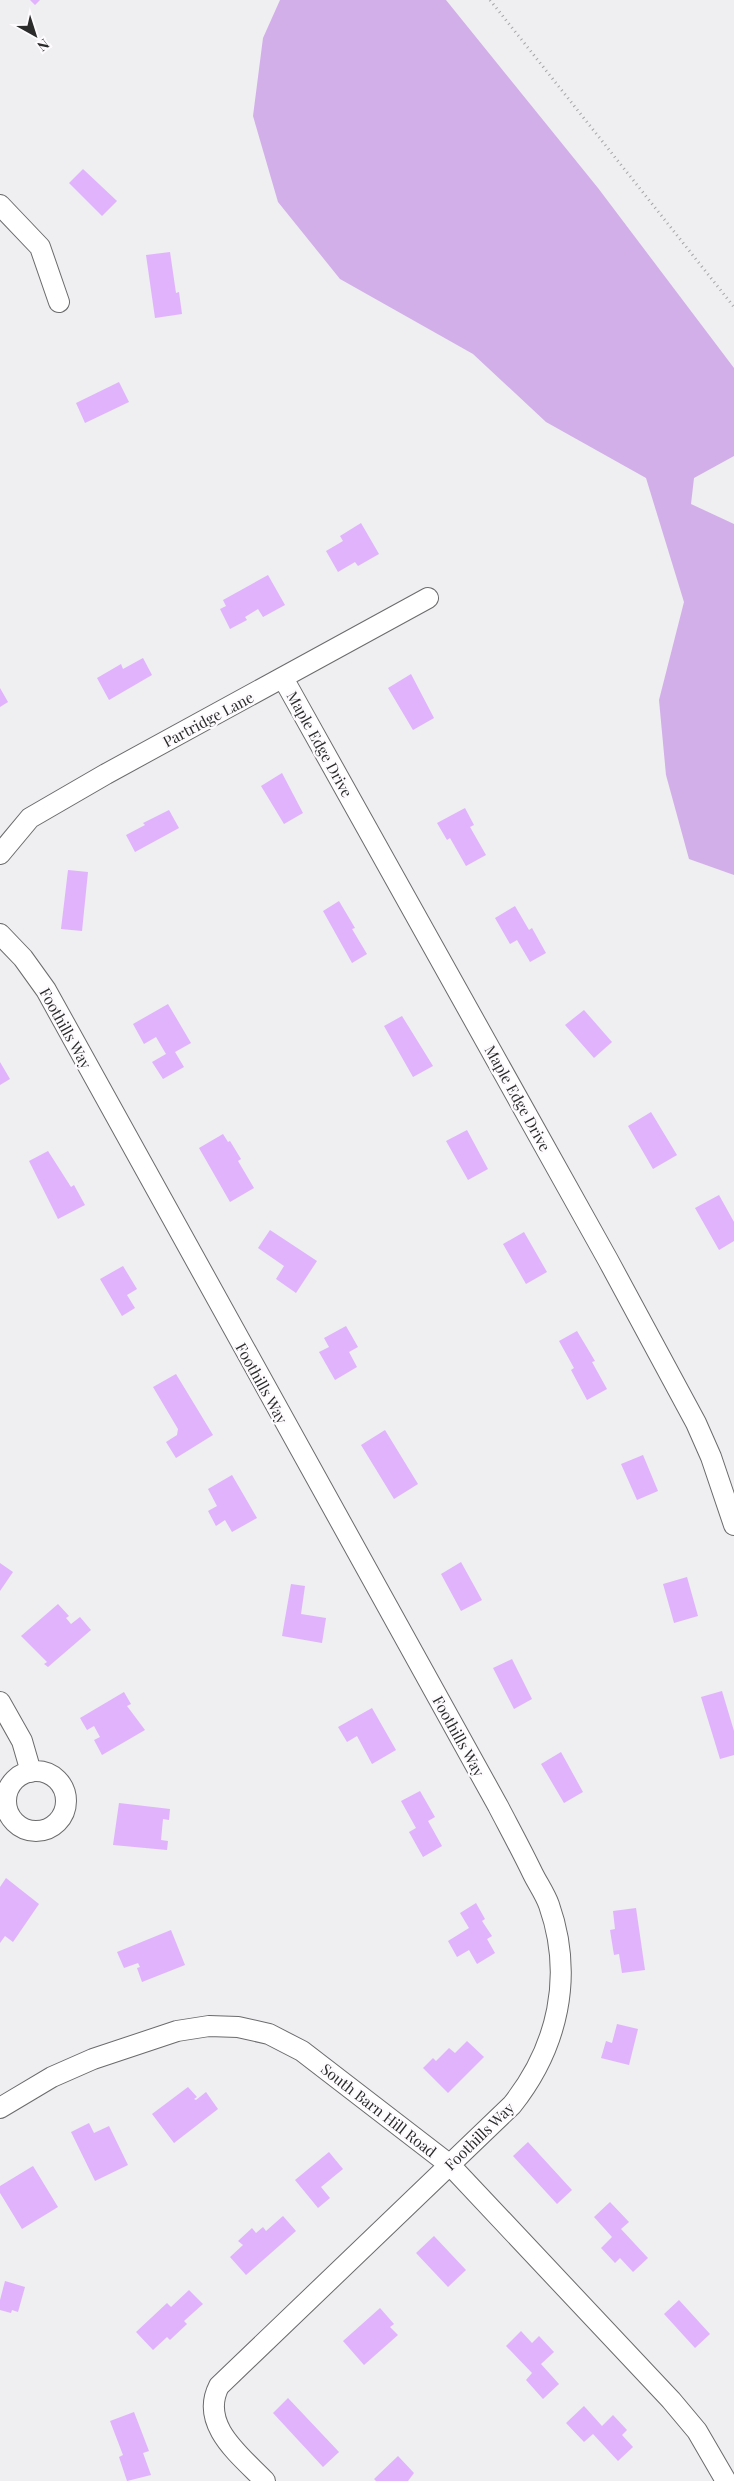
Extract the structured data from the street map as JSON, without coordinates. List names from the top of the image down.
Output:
{
  "streets": {
    "street": [
      "Partridge Lane",
      "Maple Edge Drive",
      "Foothills Way",
      "South Barn Hill Road"
    ]
  },
  "crossings": [
    ["Partridge Lane", "Maple Edge Drive"],
    ["Foothills Way", "South Barn Hill Road"]
  ],
  "north": "bottom right"
}
